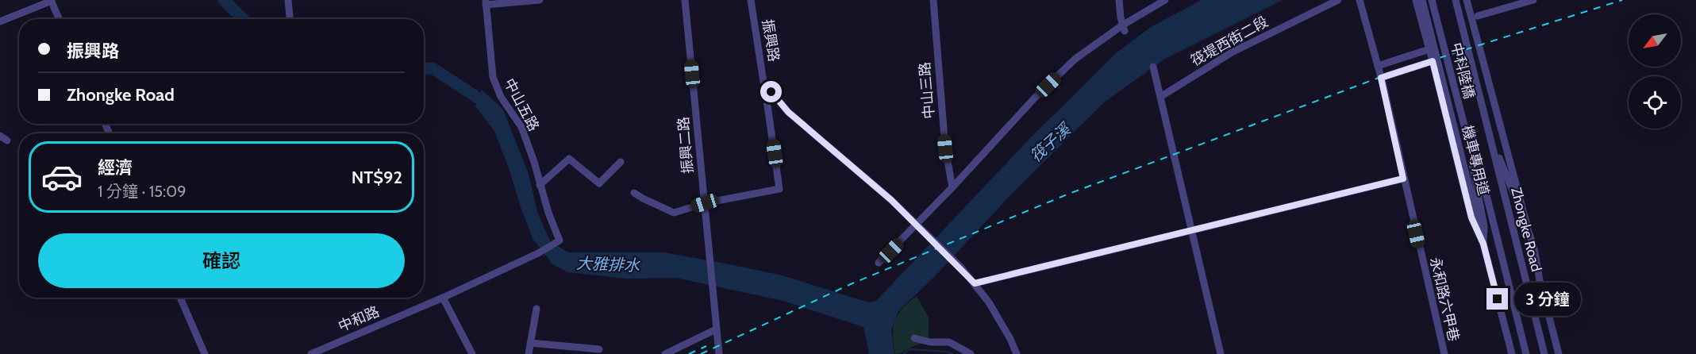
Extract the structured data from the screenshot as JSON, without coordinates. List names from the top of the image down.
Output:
{
  "streets": {
    "street": [
      "振興路",
      "筏堤西街二段",
      "中科陸橋",
      "中山三路",
      "中山五路",
      "振興二路",
      "機車專用道",
      "Zhongke Road",
      "永和路六甲巷",
      "中和路"
    ]
  },
  "crossings": [
    ["中科陸橋", "Zhongke Road"],
    ["中山五路", "中和路"]
  ],
  "water": ["筏子溪", "大雅排水"],
  "north": "bottom left",
  "page": {
    "banner": ["振興路", "Zhongke Road"],
    "list": [
      {
        "name": "經濟",
        "note": "1 分鐘 · 15:09",
        "value": "NT$92"
      }
    ],
    "buttons": "確認",
    "bubble": "3 分鐘"
  }
}
